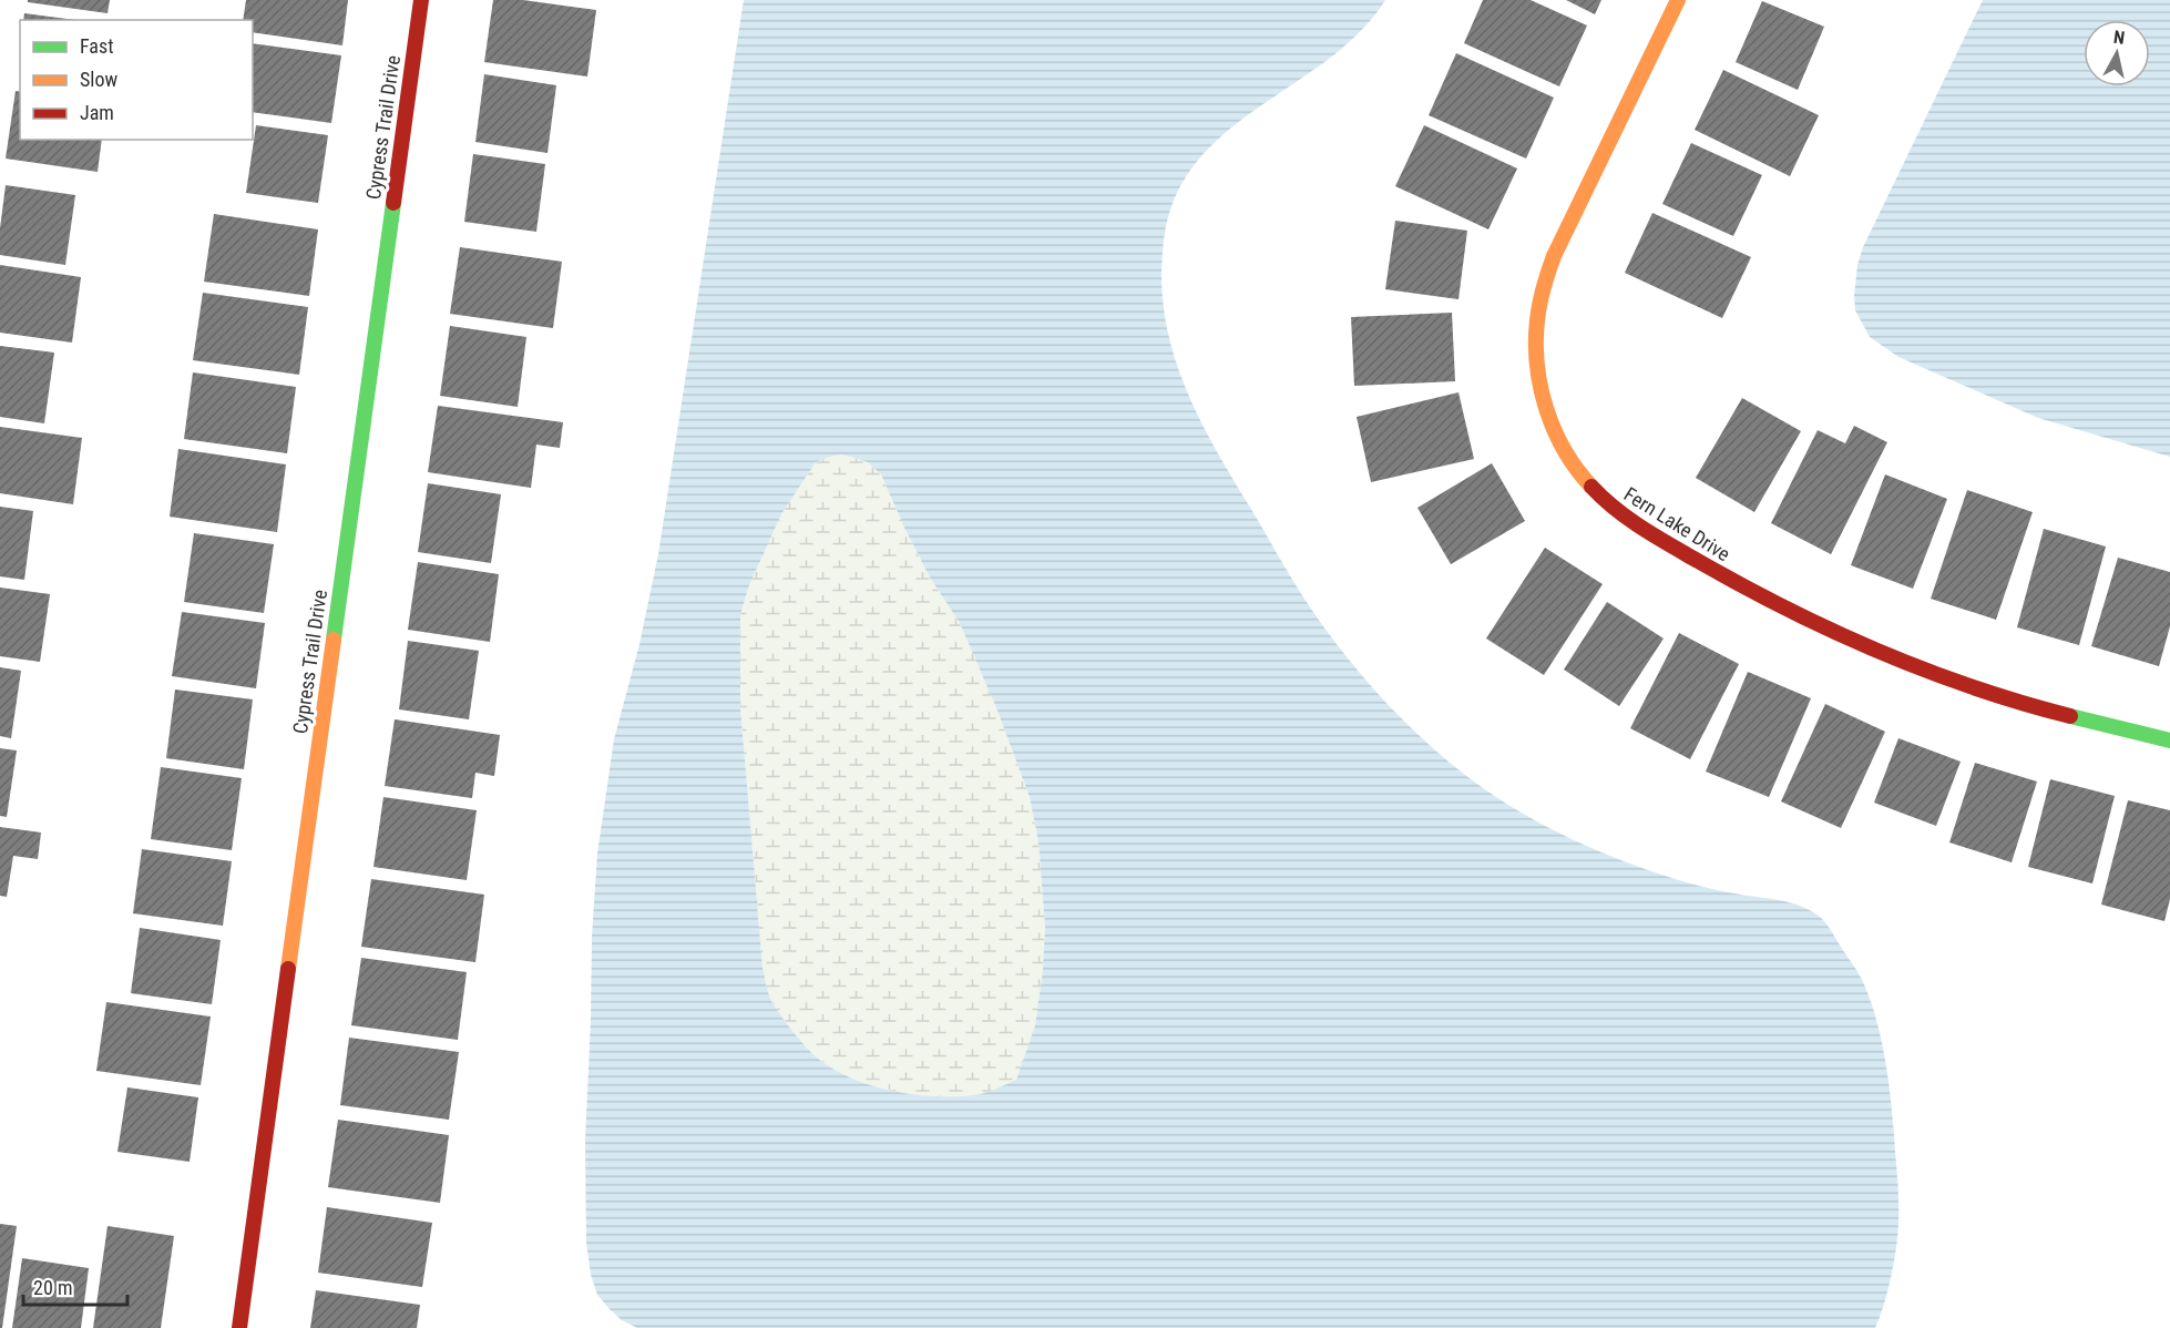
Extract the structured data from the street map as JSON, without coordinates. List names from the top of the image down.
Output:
{
  "streets": {
    "street": ["Cypress Trail Drive", "Fern Lake Drive"]
  },
  "legend": ["Fast", "Slow", "Jam"],
  "scale_bar": "20 m",
  "north": "top"
}
